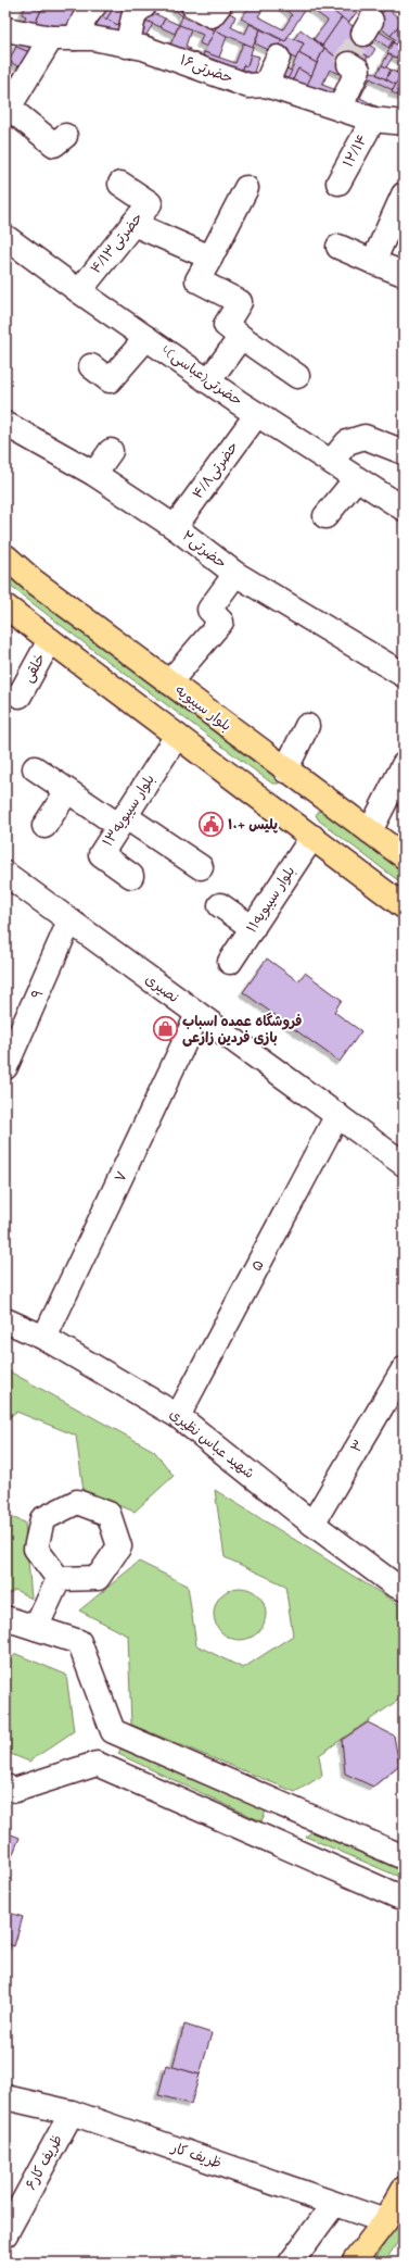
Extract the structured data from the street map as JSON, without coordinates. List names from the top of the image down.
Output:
{
  "streets": {
    "main road": ["بلوار سیبویه"],
    "street": [
      "حضرتی۱۶",
      "۱۲/۱۴",
      "حضرتی۴/۱۳",
      "4حضرتی(عباسی)",
      "حضرتی۴/۸",
      "حضرتی۲",
      "خلقی",
      "بلوار سیبویه۱۳",
      "بلوار سیبویه۱۱",
      "نصیری",
      "۹",
      "۷",
      "۵",
      "شهید عباس نظیری",
      "۳",
      "ظریف کار",
      "ظریف کار۶"
    ]
  },
  "crossings": [
    ["حضرتی۱۶", "۱۲/۱۴"],
    ["حضرتی۴/۱۳", "4حضرتی(عباسی)"],
    ["4حضرتی(عباسی)", "حضرتی۴/۸"],
    ["حضرتی۴/۸", "حضرتی۲"],
    ["نصیری", "۹"],
    ["نصیری", "۷"],
    ["نصیری", "۵"],
    ["۷", "شهید عباس نظیری"],
    ["۵", "شهید عباس نظیری"],
    ["شهید عباس نظیری", "۳"],
    ["ظریف کار", "ظریف کار۶"]
  ],
  "places": {
    "public building": ["پلیس +۱۰"],
    "shop": ["فروشگاه عمده اسباب بازی فردین زارعی"]
  }
}
